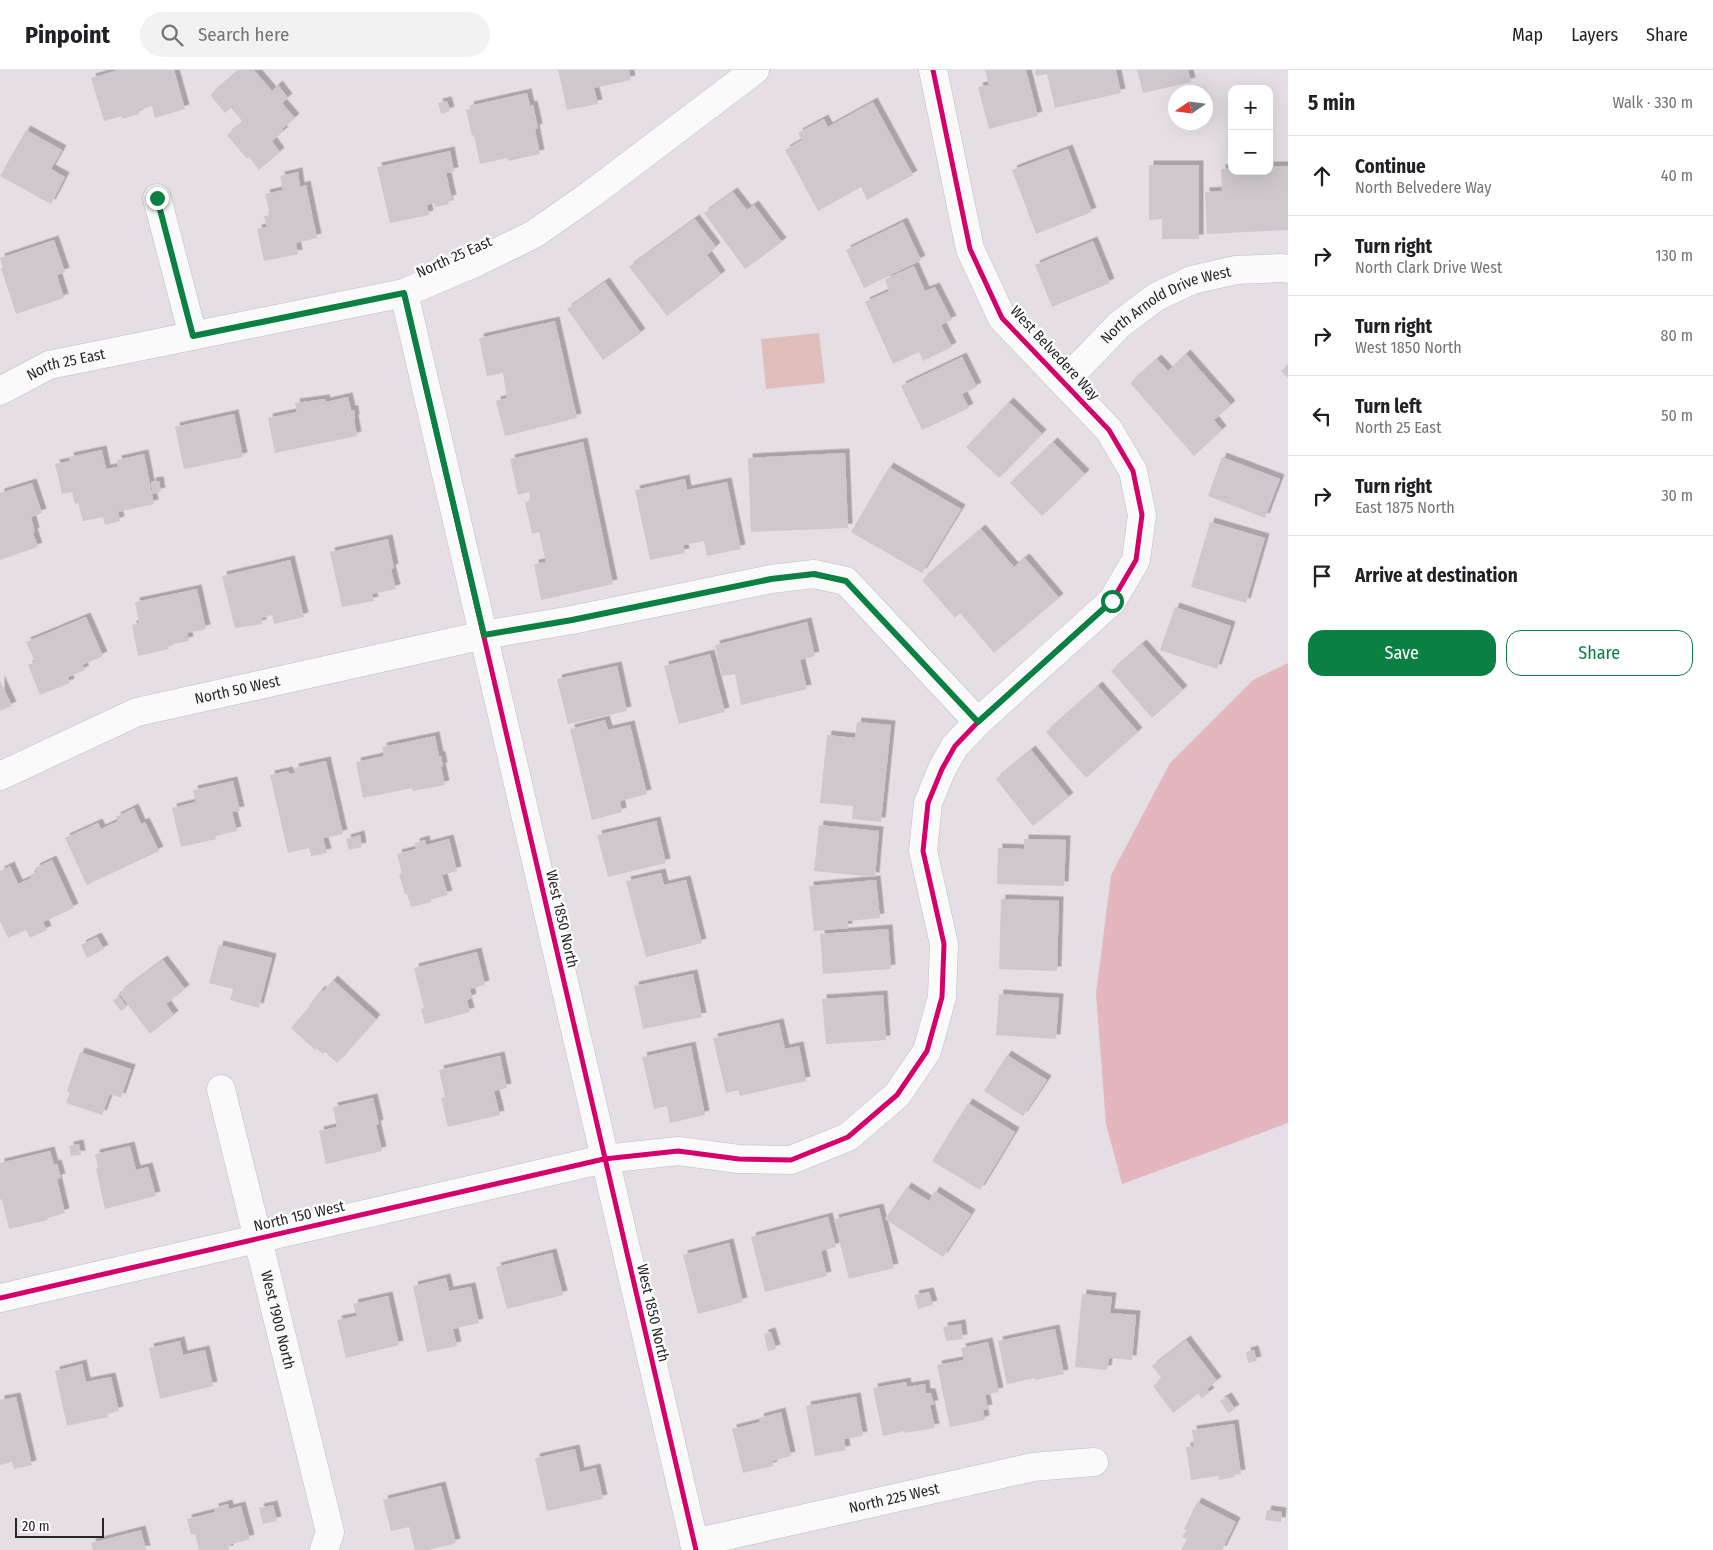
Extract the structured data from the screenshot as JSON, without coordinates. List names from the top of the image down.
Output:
{
  "streets": {
    "street": [
      "North 25 East",
      "North Arnold Drive West",
      "West Belvedere Way",
      "North 50 West",
      "West 1850 North",
      "North 150 West",
      "West 1900 North",
      "North 225 West"
    ]
  },
  "crossings": [
    ["North 25 East", "West 1850 North"],
    ["North Arnold Drive West", "West Belvedere Way"],
    ["West Belvedere Way", "North 50 West"],
    ["West Belvedere Way", "North 150 West"],
    ["North 50 West", "West 1850 North"],
    ["North 50 West", "North 150 West"],
    ["West 1850 North", "North 150 West"],
    ["West 1850 North", "North 225 West"],
    ["North 150 West", "West 1900 North"]
  ],
  "scale_bar": "20 m",
  "north": "left",
  "page": {
    "header": "Pinpoint",
    "search": "Search here",
    "nav": ["Map", "Layers", "Share"],
    "heading": ["5 min", "Walk · 330 m"],
    "map_buttons": ["+", "−"],
    "list": [
      ["Continue", "North Belvedere Way", "40 m"],
      ["Turn right", "North Clark Drive West", "130 m"],
      ["Turn right", "West 1850 North", "80 m"],
      ["Turn left", "North 25 East", "50 m"],
      ["Turn right", "East 1875 North", "30 m"],
      "Arrive at destination"
    ],
    "buttons": ["Save", "Share"],
    "scale": "20 m"
  }
}
